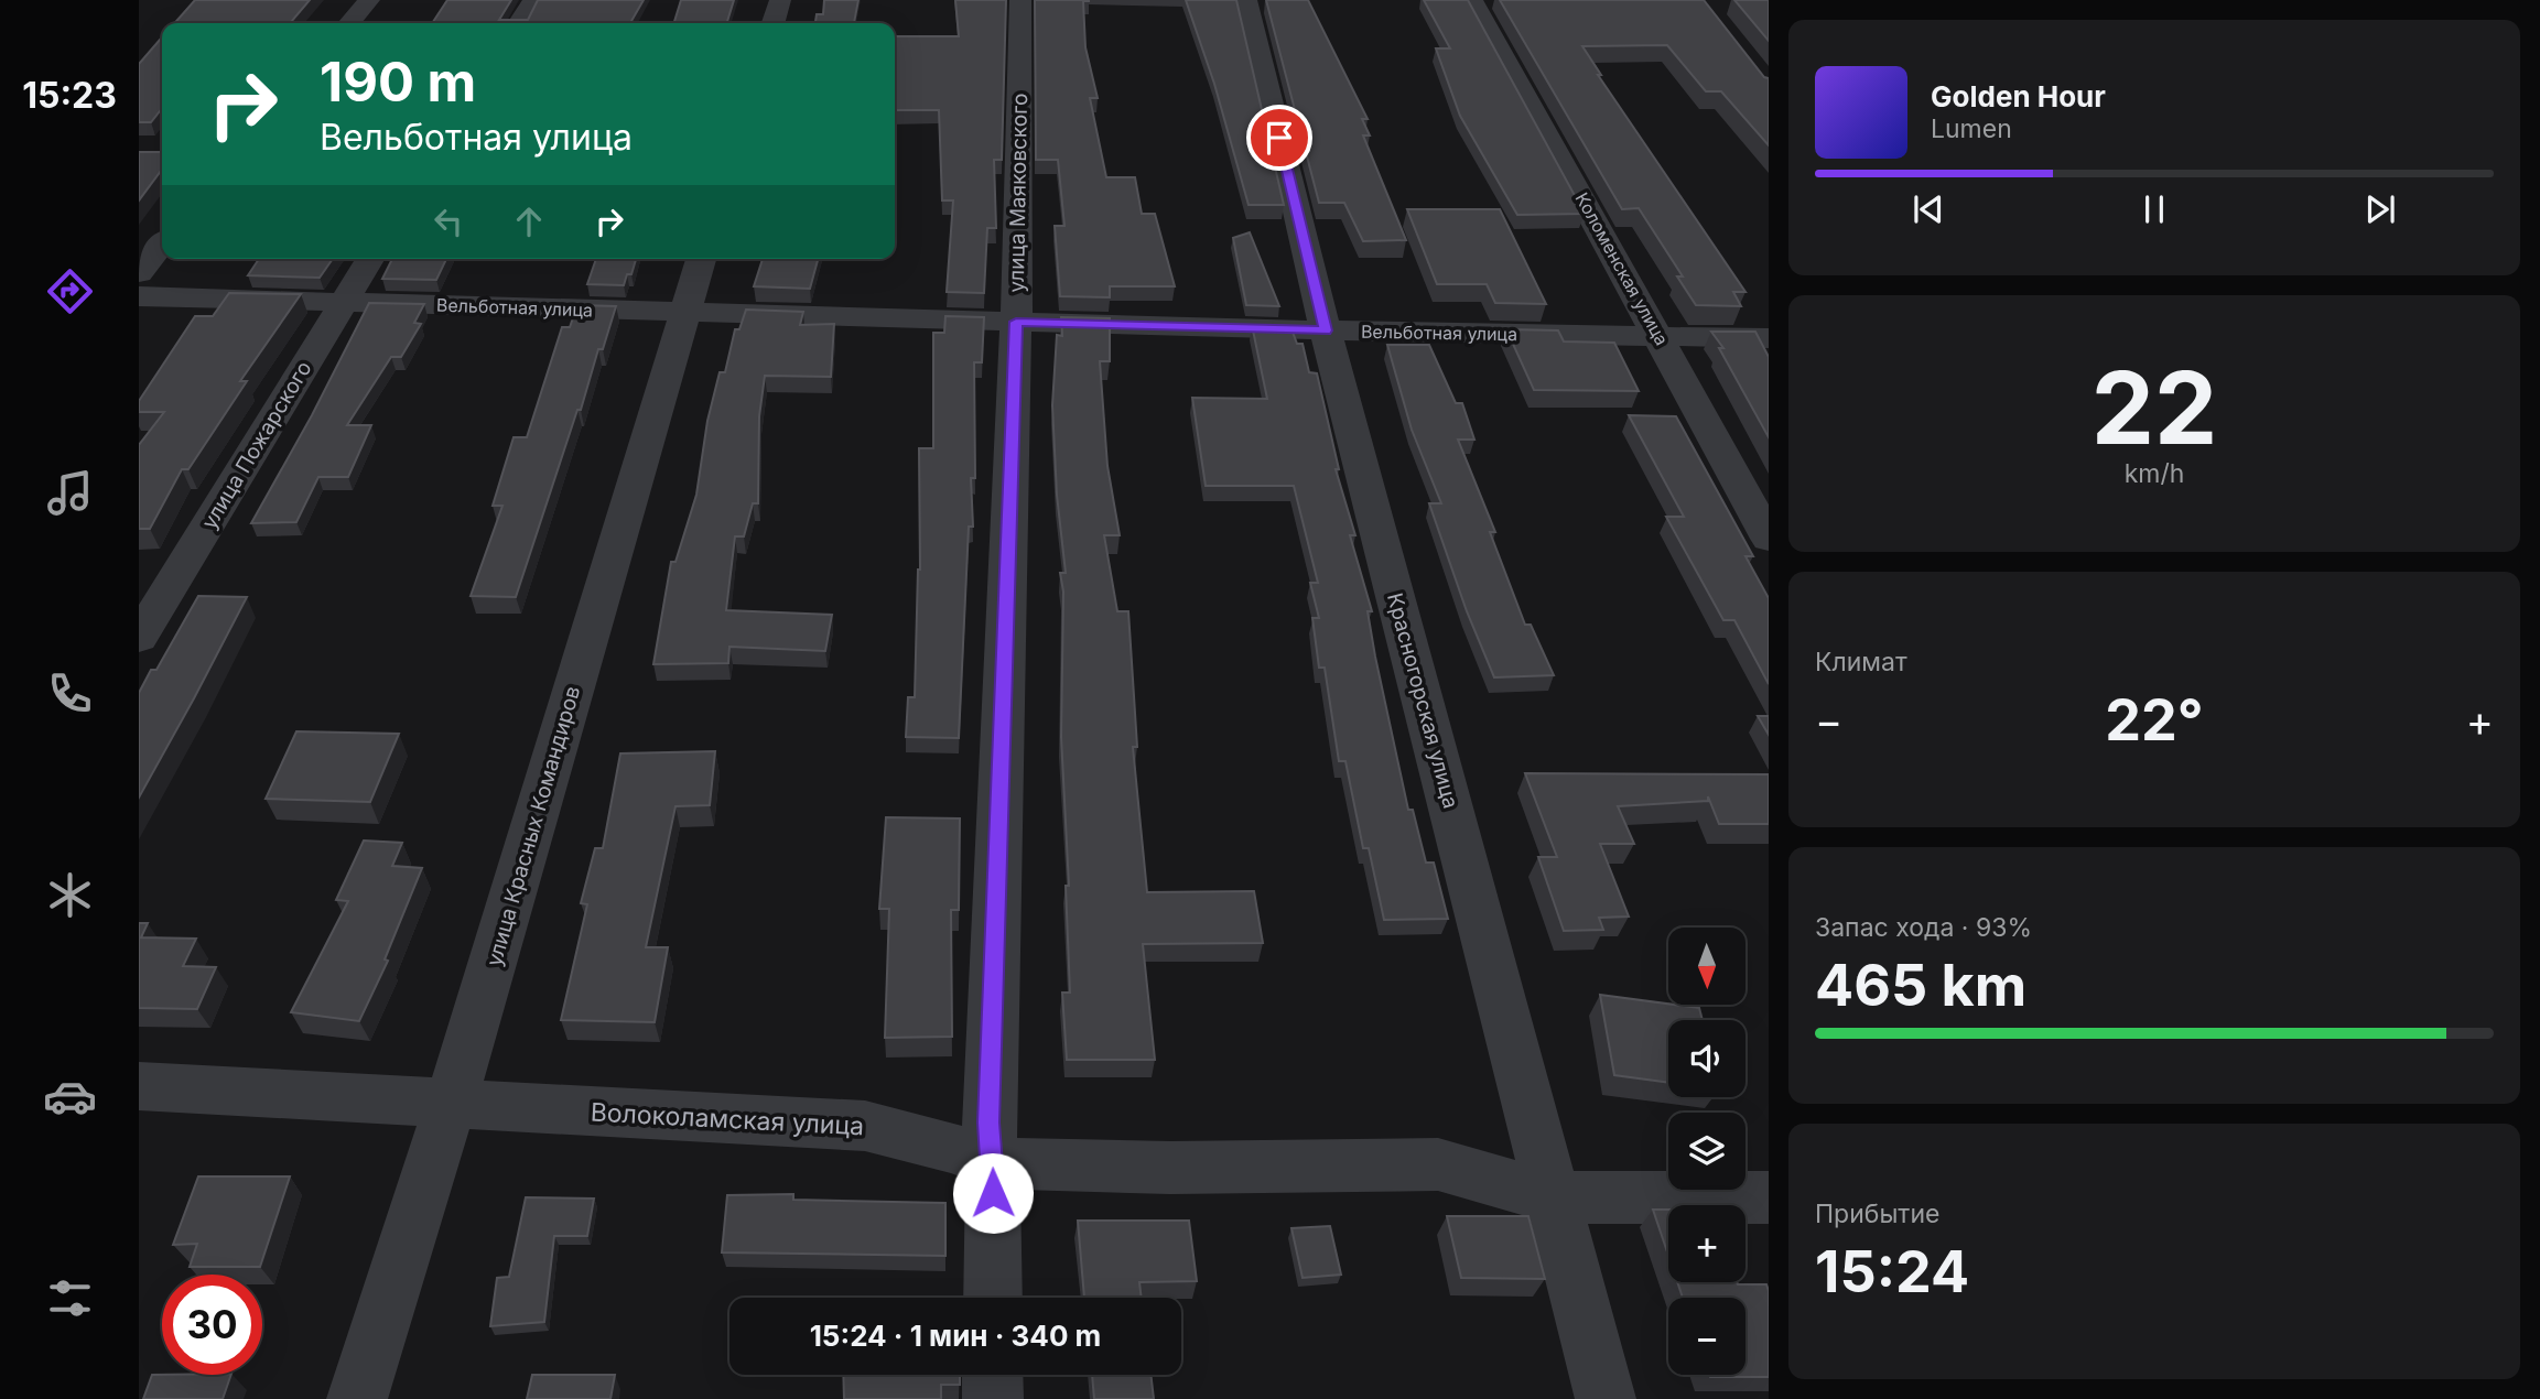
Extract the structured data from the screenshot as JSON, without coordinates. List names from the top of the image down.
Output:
{
  "streets": {
    "street": [
      "улица Маяковского",
      "Коломенская улица",
      "Вельботная улица",
      "улица Пожарского",
      "Красногорская улица",
      "улица Красных Командиров",
      "Волоколамская улица"
    ]
  },
  "crossings": [
    ["улица Маяковского", "Вельботная улица"],
    ["улица Маяковского", "Волоколамская улица"],
    ["Коломенская улица", "Вельботная улица"],
    ["Вельботная улица", "улица Пожарского"],
    ["Вельботная улица", "Красногорская улица"],
    ["Вельботная улица", "улица Красных Командиров"],
    ["Красногорская улица", "Волоколамская улица"],
    ["улица Красных Командиров", "Волоколамская улица"]
  ],
  "north": "bottom",
  "page": {
    "tabs": "15:23",
    "turn": ["190 m", "Вельботная улица"],
    "song": ["Golden Hour", "Lumen"],
    "tile": [
      ["22", "km/h"],
      "Климат",
      ["Запас хода · 93%", "465 km"],
      ["Прибытие", "15:24"]
    ],
    "heat": ["−", "22°", "+"],
    "map_buttons": ["+", "−"],
    "limit": "30",
    "trip": "15:24 · 1 мин · 340 m"
  }
}
